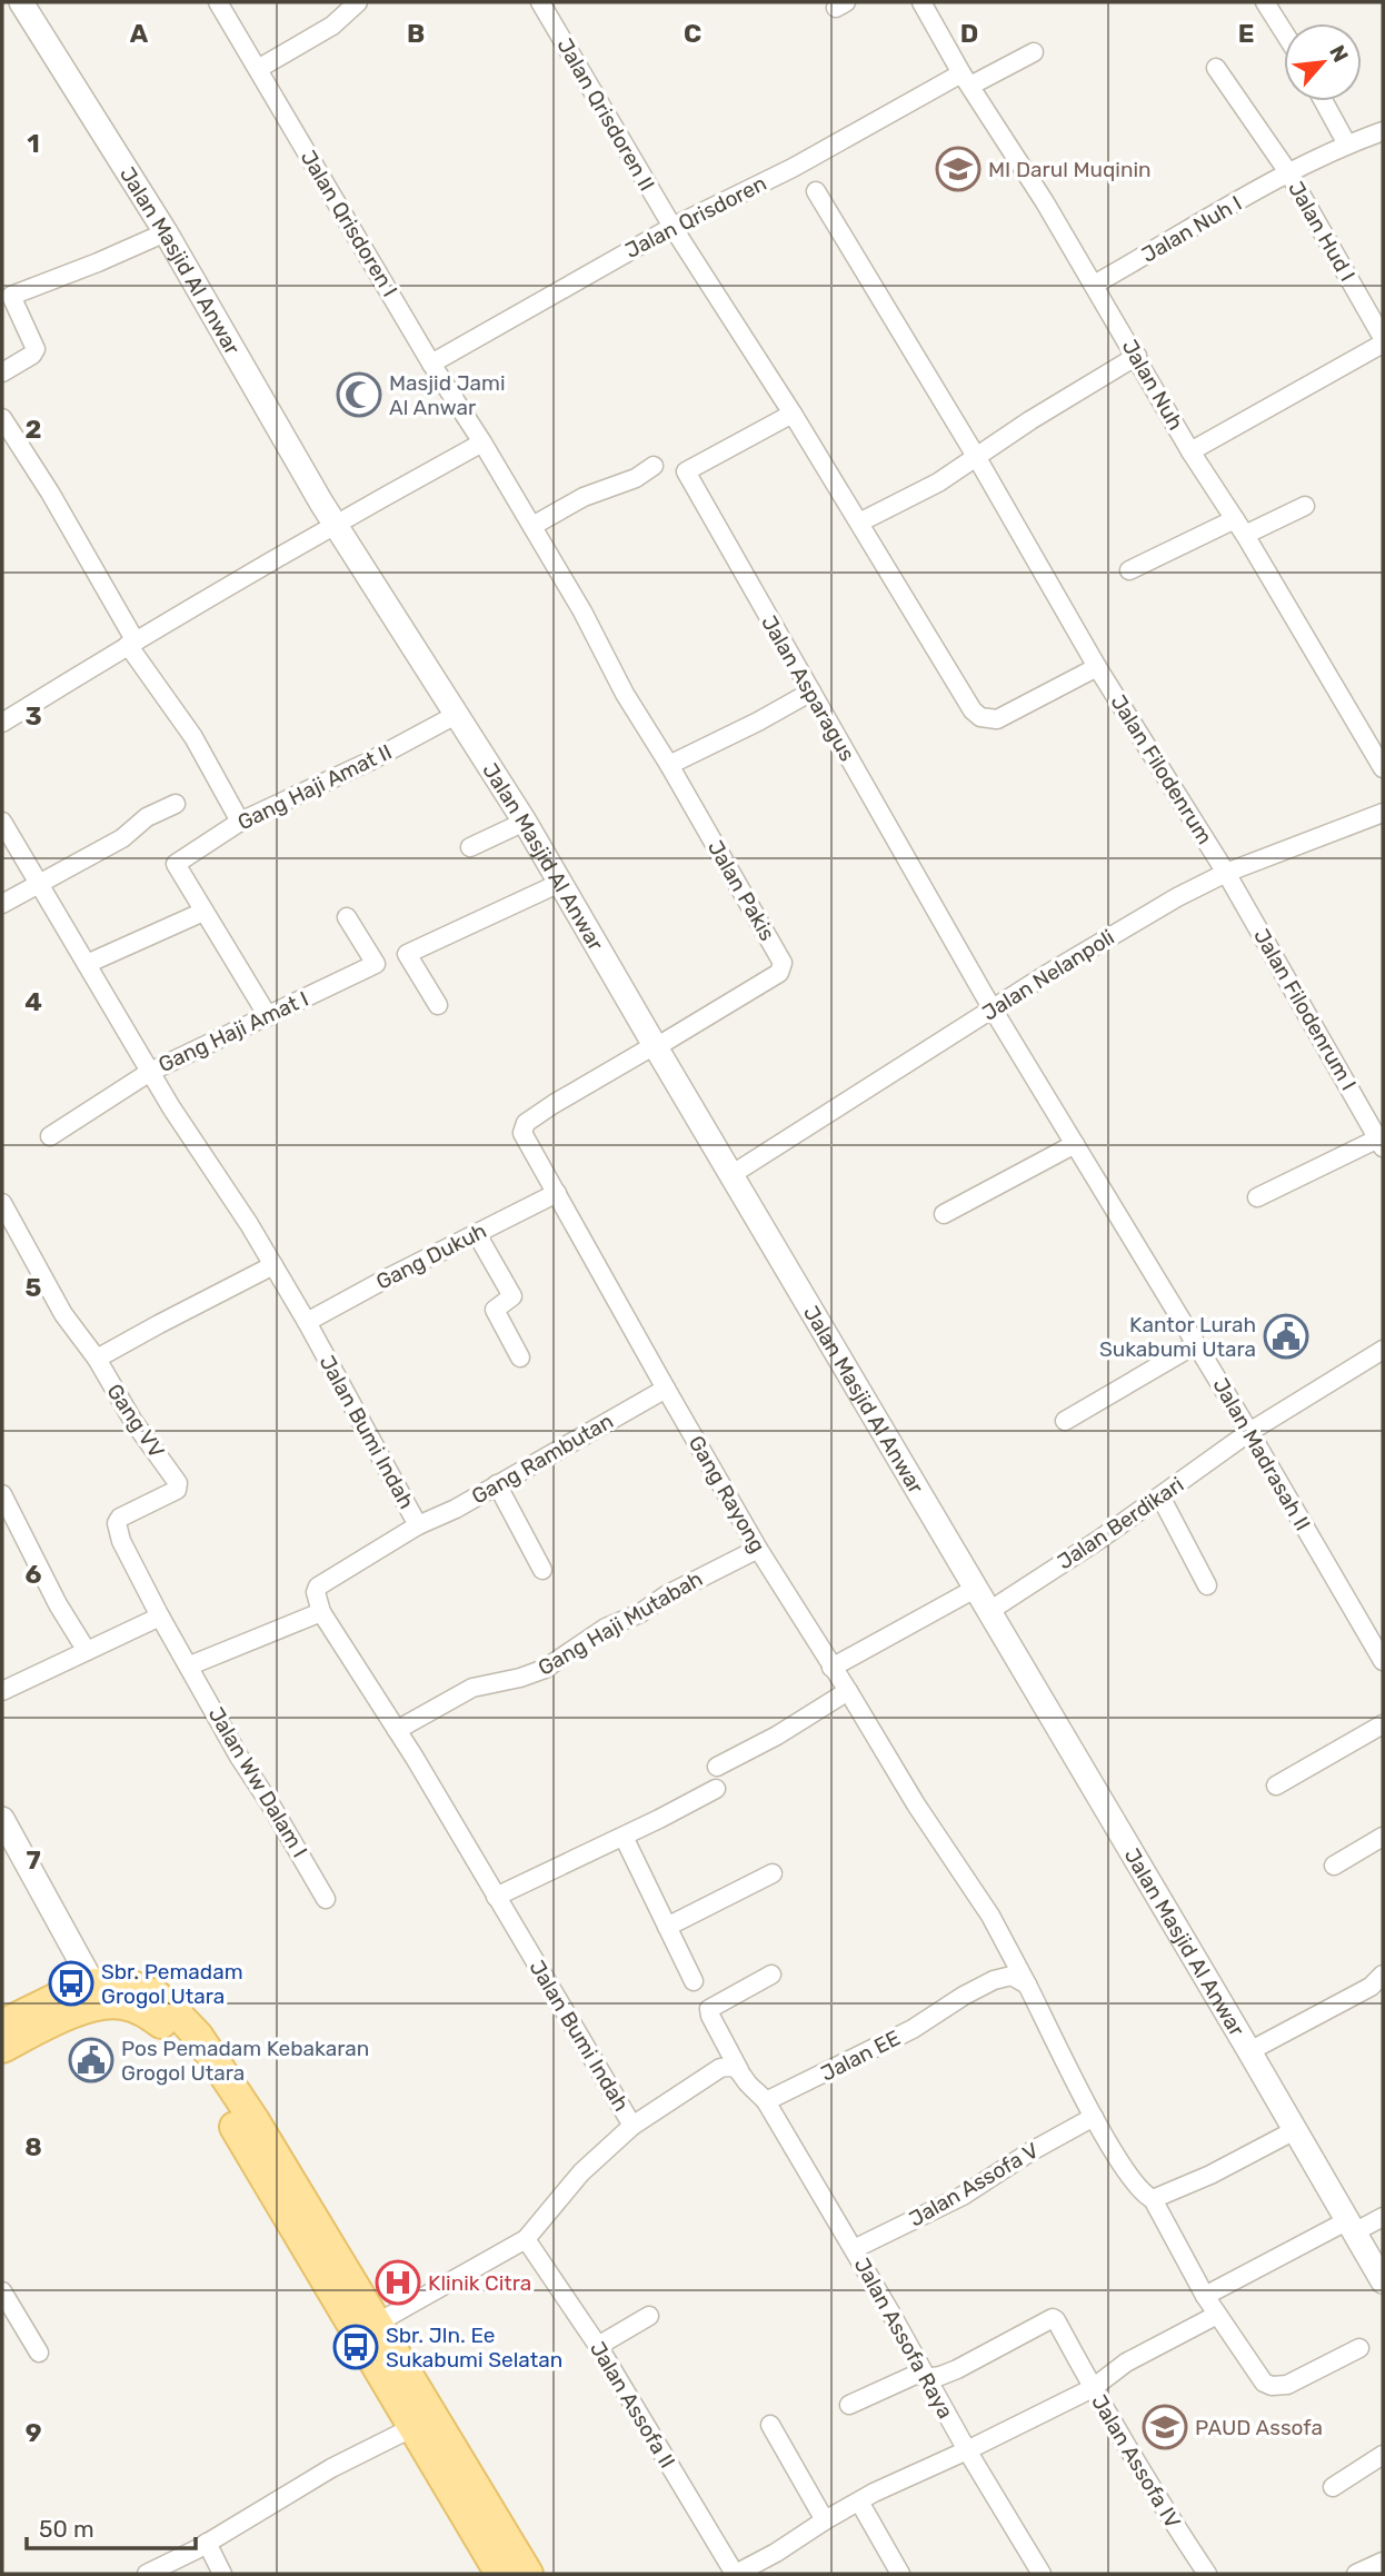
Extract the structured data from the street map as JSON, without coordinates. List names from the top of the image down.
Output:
{
  "streets": {
    "street": [
      "Jalan Qrisdoren II",
      "Jalan Qrisdoren",
      "Jalan Qrisdoren I",
      "Jalan Nuh I",
      "Jalan Hud I",
      "Jalan Masjid Al Anwar",
      "Jalan Nuh",
      "Jalan Asparagus",
      "Jalan Filodenrum",
      "Gang Haji Amat II",
      "Jalan Pakis",
      "Jalan Nelanpoli",
      "Jalan Filodenrum I",
      "Gang Haji Amat I",
      "Gang Dukuh",
      "Gang VV",
      "Jalan Bumi Indah",
      "Jalan Madrasah II",
      "Gang Rambutan",
      "Gang Rayong",
      "Jalan Berdikari",
      "Gang Haji Mutabah",
      "Jalan Ww Dalam I",
      "Jalan EE",
      "Jalan Assofa V",
      "Jalan Assofa Raya",
      "Jalan Assofa II",
      "Jalan Assofa IV"
    ]
  },
  "crossings": [
    ["Jalan Qrisdoren II", "Jalan Qrisdoren"],
    ["Jalan Qrisdoren", "Jalan Qrisdoren I"],
    ["Jalan Qrisdoren", "Jalan Nuh"],
    ["Jalan Qrisdoren I", "Jalan Pakis"],
    ["Jalan Nuh I", "Jalan Hud I"],
    ["Jalan Nuh I", "Jalan Nuh"],
    ["Jalan Masjid Al Anwar", "Gang Haji Amat II"],
    ["Jalan Masjid Al Anwar", "Jalan Pakis"],
    ["Jalan Masjid Al Anwar", "Jalan Nelanpoli"],
    ["Jalan Masjid Al Anwar", "Gang Rayong"],
    ["Jalan Masjid Al Anwar", "Jalan Berdikari"],
    ["Jalan Asparagus", "Jalan Nelanpoli"],
    ["Jalan Asparagus", "Jalan Madrasah II"],
    ["Jalan Filodenrum", "Jalan Nelanpoli"],
    ["Jalan Filodenrum", "Jalan Filodenrum I"],
    ["Jalan Pakis", "Gang Rayong"],
    ["Jalan Nelanpoli", "Jalan Filodenrum I"],
    ["Jalan Nelanpoli", "Jalan Madrasah II"],
    ["Gang Haji Amat I", "Jalan Bumi Indah"],
    ["Gang Dukuh", "Jalan Bumi Indah"],
    ["Gang Dukuh", "Gang Rayong"],
    ["Gang VV", "Jalan Ww Dalam I"],
    ["Jalan Bumi Indah", "Gang Rambutan"],
    ["Jalan Bumi Indah", "Gang Haji Mutabah"],
    ["Jalan Madrasah II", "Jalan Berdikari"],
    ["Gang Rambutan", "Gang Rayong"],
    ["Gang Rayong", "Gang Haji Mutabah"],
    ["Gang Rayong", "Jalan EE"],
    ["Jalan EE", "Jalan Assofa Raya"],
    ["Jalan Assofa V", "Jalan Assofa Raya"],
    ["Jalan Assofa Raya", "Jalan Assofa IV"],
    ["Jalan Assofa II", "Jalan Assofa IV"]
  ],
  "places": {
    "school or university": ["MI Darul Muqinin", "PAUD Assofa"],
    "mosque": ["Masjid Jami Al Anwar"],
    "public building": ["Kantor Lurah Sukabumi Utara", "Pos Pemadam Kebakaran Grogol Utara"],
    "bus stop": ["Sbr. Pemadam Grogol Utara", "Sbr. Jln. Ee Sukabumi Selatan"],
    "hospital": ["Klinik Citra"]
  },
  "scale_bar": "50 m",
  "north": "top right",
  "grid": {
    "columns": [
      "A",
      "B",
      "C",
      "D",
      "E"
    ],
    "rows": [
      "1",
      "2",
      "3",
      "4",
      "5",
      "6",
      "7",
      "8",
      "9"
    ]
  }
}
